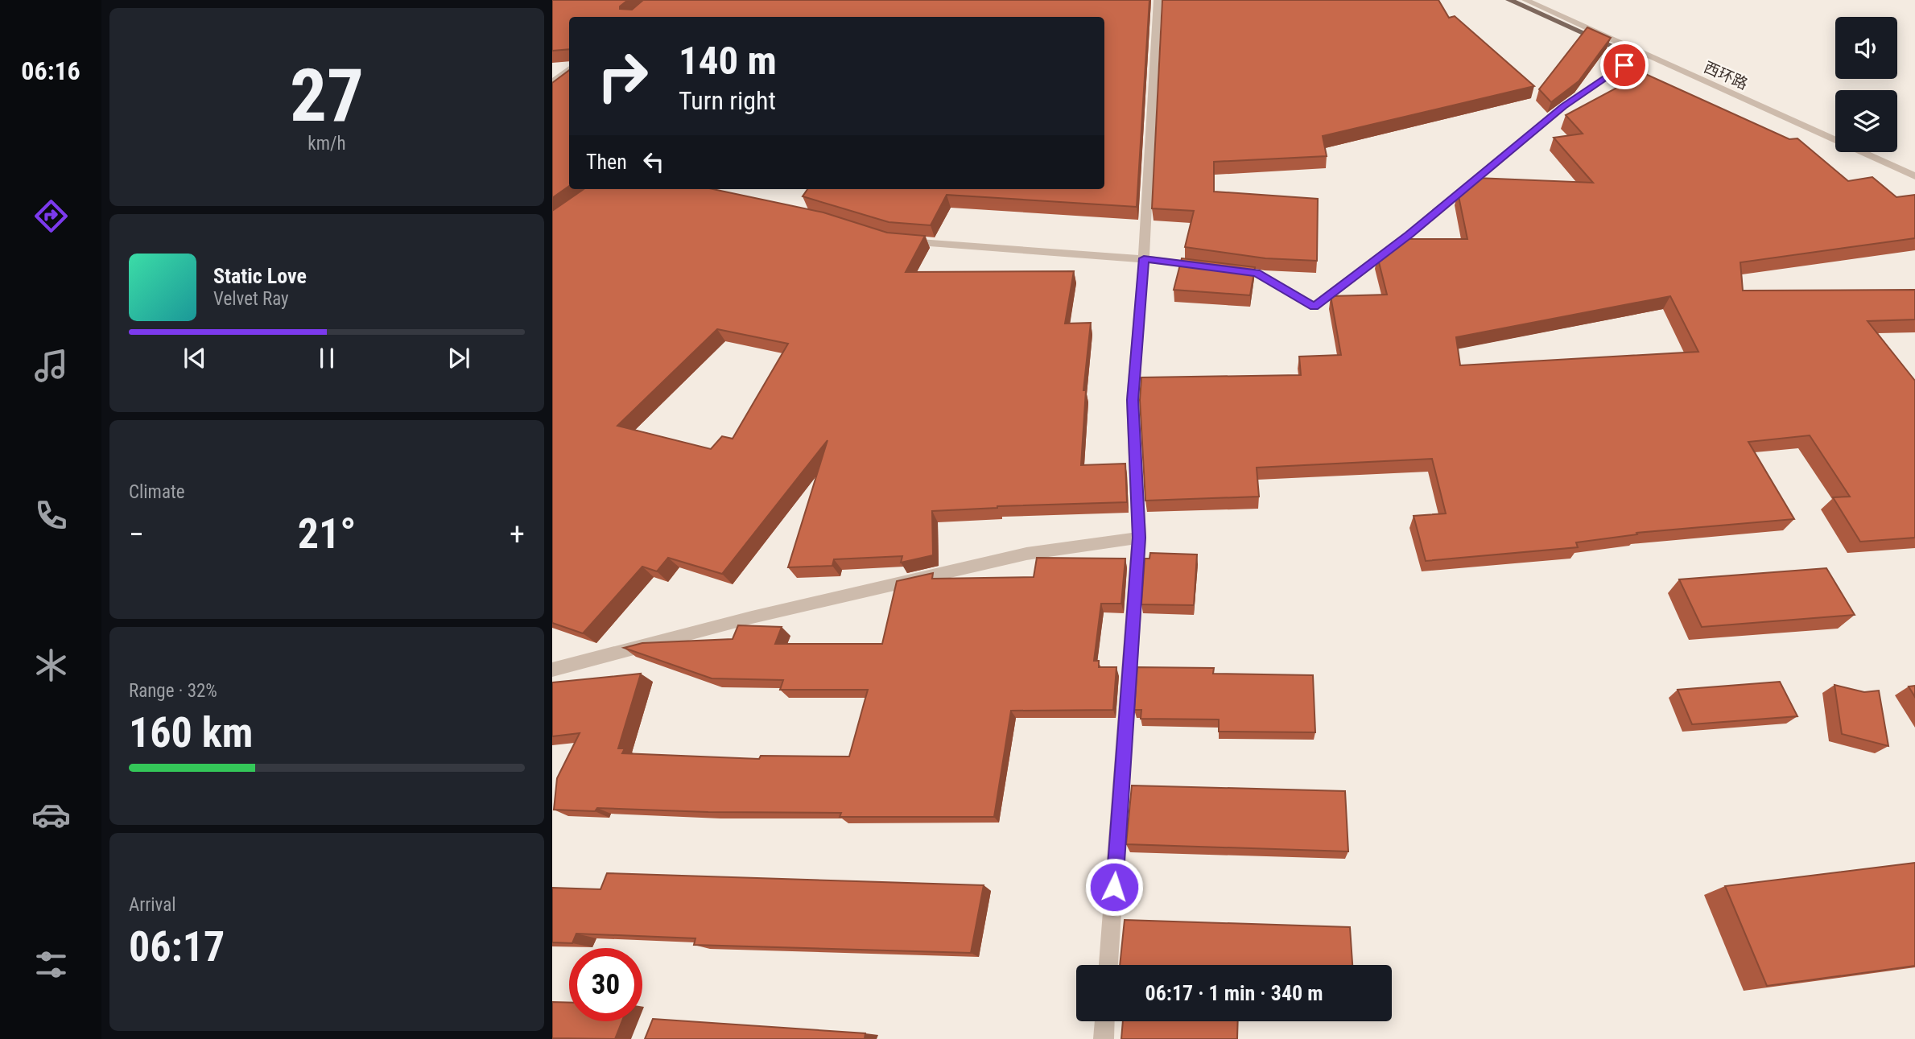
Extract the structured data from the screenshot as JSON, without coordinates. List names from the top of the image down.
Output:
{
  "streets": {
    "main road": ["西环路"]
  },
  "page": {
    "tabs": "06:16",
    "tile": [
      ["27", "km/h"],
      "Climate",
      ["Range · 32%", "160 km"],
      ["Arrival", "06:17"]
    ],
    "turn": ["140 m", "Turn right"],
    "then": "Then",
    "song": ["Static Love", "Velvet Ray"],
    "heat": ["−", "21°", "+"],
    "limit": "30",
    "trip": "06:17 · 1 min · 340 m"
  }
}
